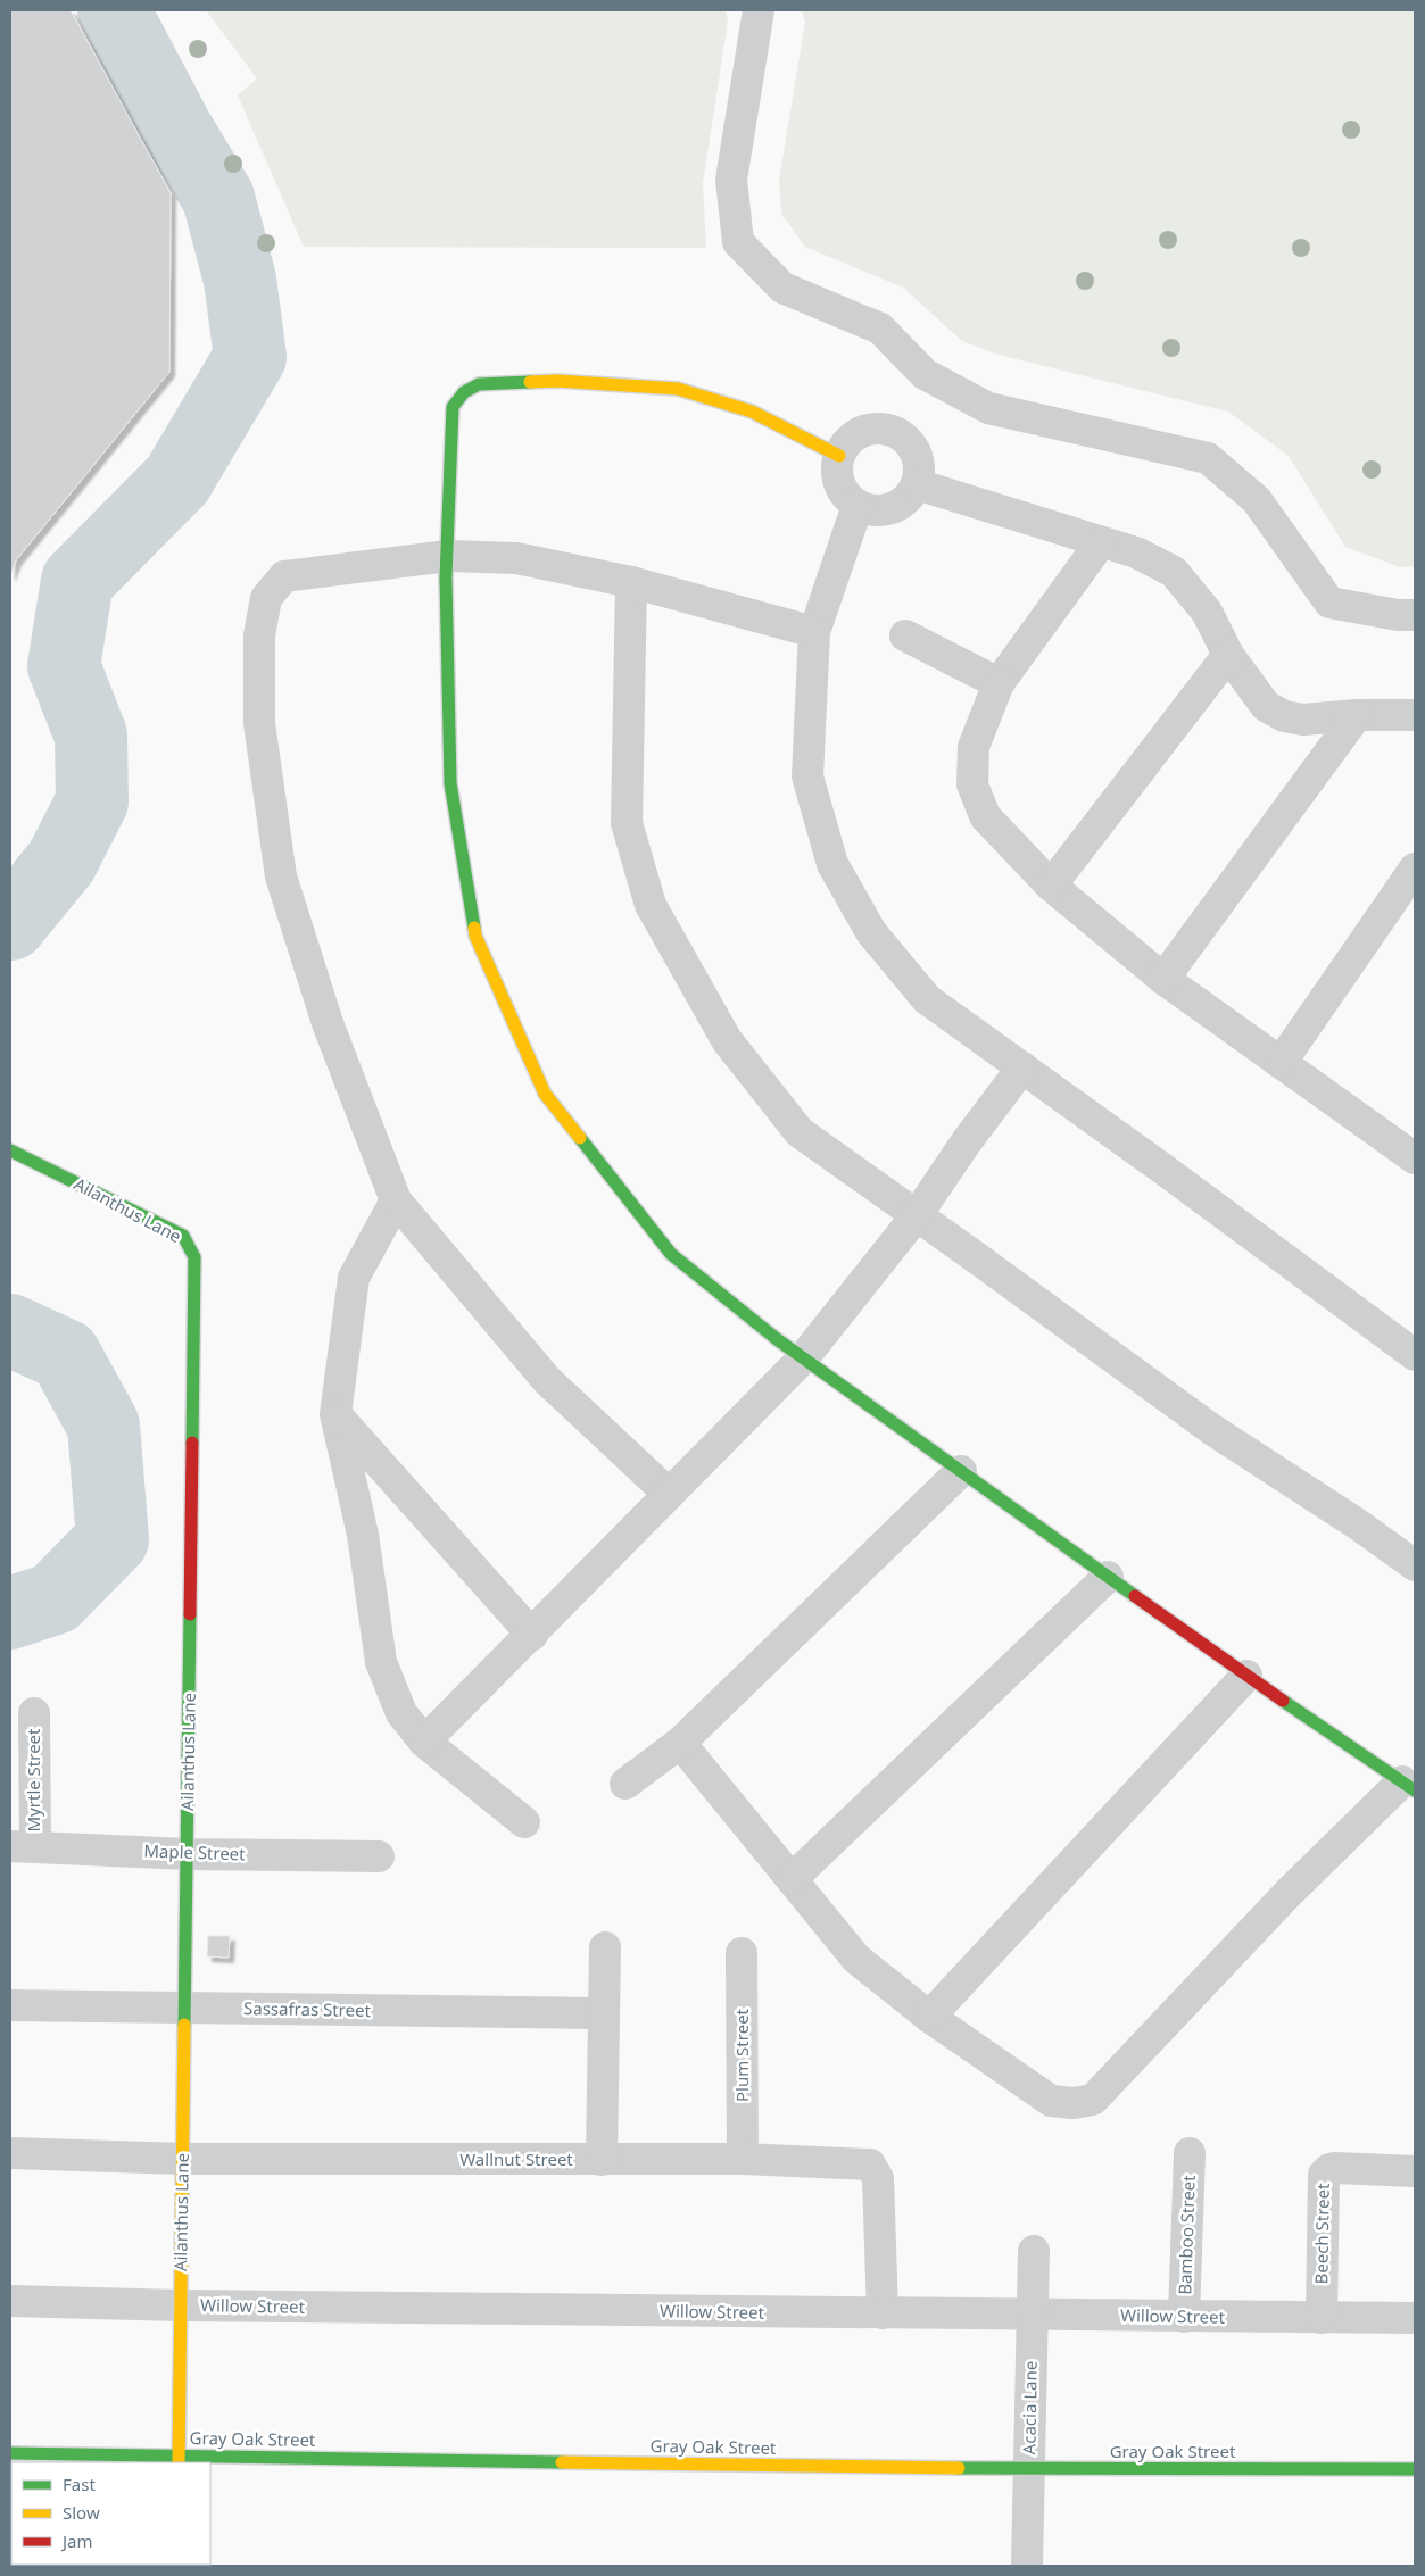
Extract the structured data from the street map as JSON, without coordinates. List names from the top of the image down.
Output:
{
  "streets": {
    "street": [
      "Ailanthus Lane",
      "Myrtle Street",
      "Maple Street",
      "Sassafras Street",
      "Plum Street",
      "Wallnut Street",
      "Beech Street",
      "Bamboo Street",
      "Willow Street",
      "Acacia Lane",
      "Gray Oak Street"
    ]
  },
  "crossings": [
    ["Ailanthus Lane", "Maple Street"],
    ["Ailanthus Lane", "Sassafras Street"],
    ["Ailanthus Lane", "Wallnut Street"],
    ["Ailanthus Lane", "Willow Street"],
    ["Ailanthus Lane", "Gray Oak Street"],
    ["Myrtle Street", "Maple Street"],
    ["Plum Street", "Wallnut Street"],
    ["Wallnut Street", "Willow Street"],
    ["Beech Street", "Willow Street"],
    ["Bamboo Street", "Willow Street"],
    ["Willow Street", "Acacia Lane"],
    ["Acacia Lane", "Gray Oak Street"]
  ],
  "legend": ["Fast", "Slow", "Jam"]
}
